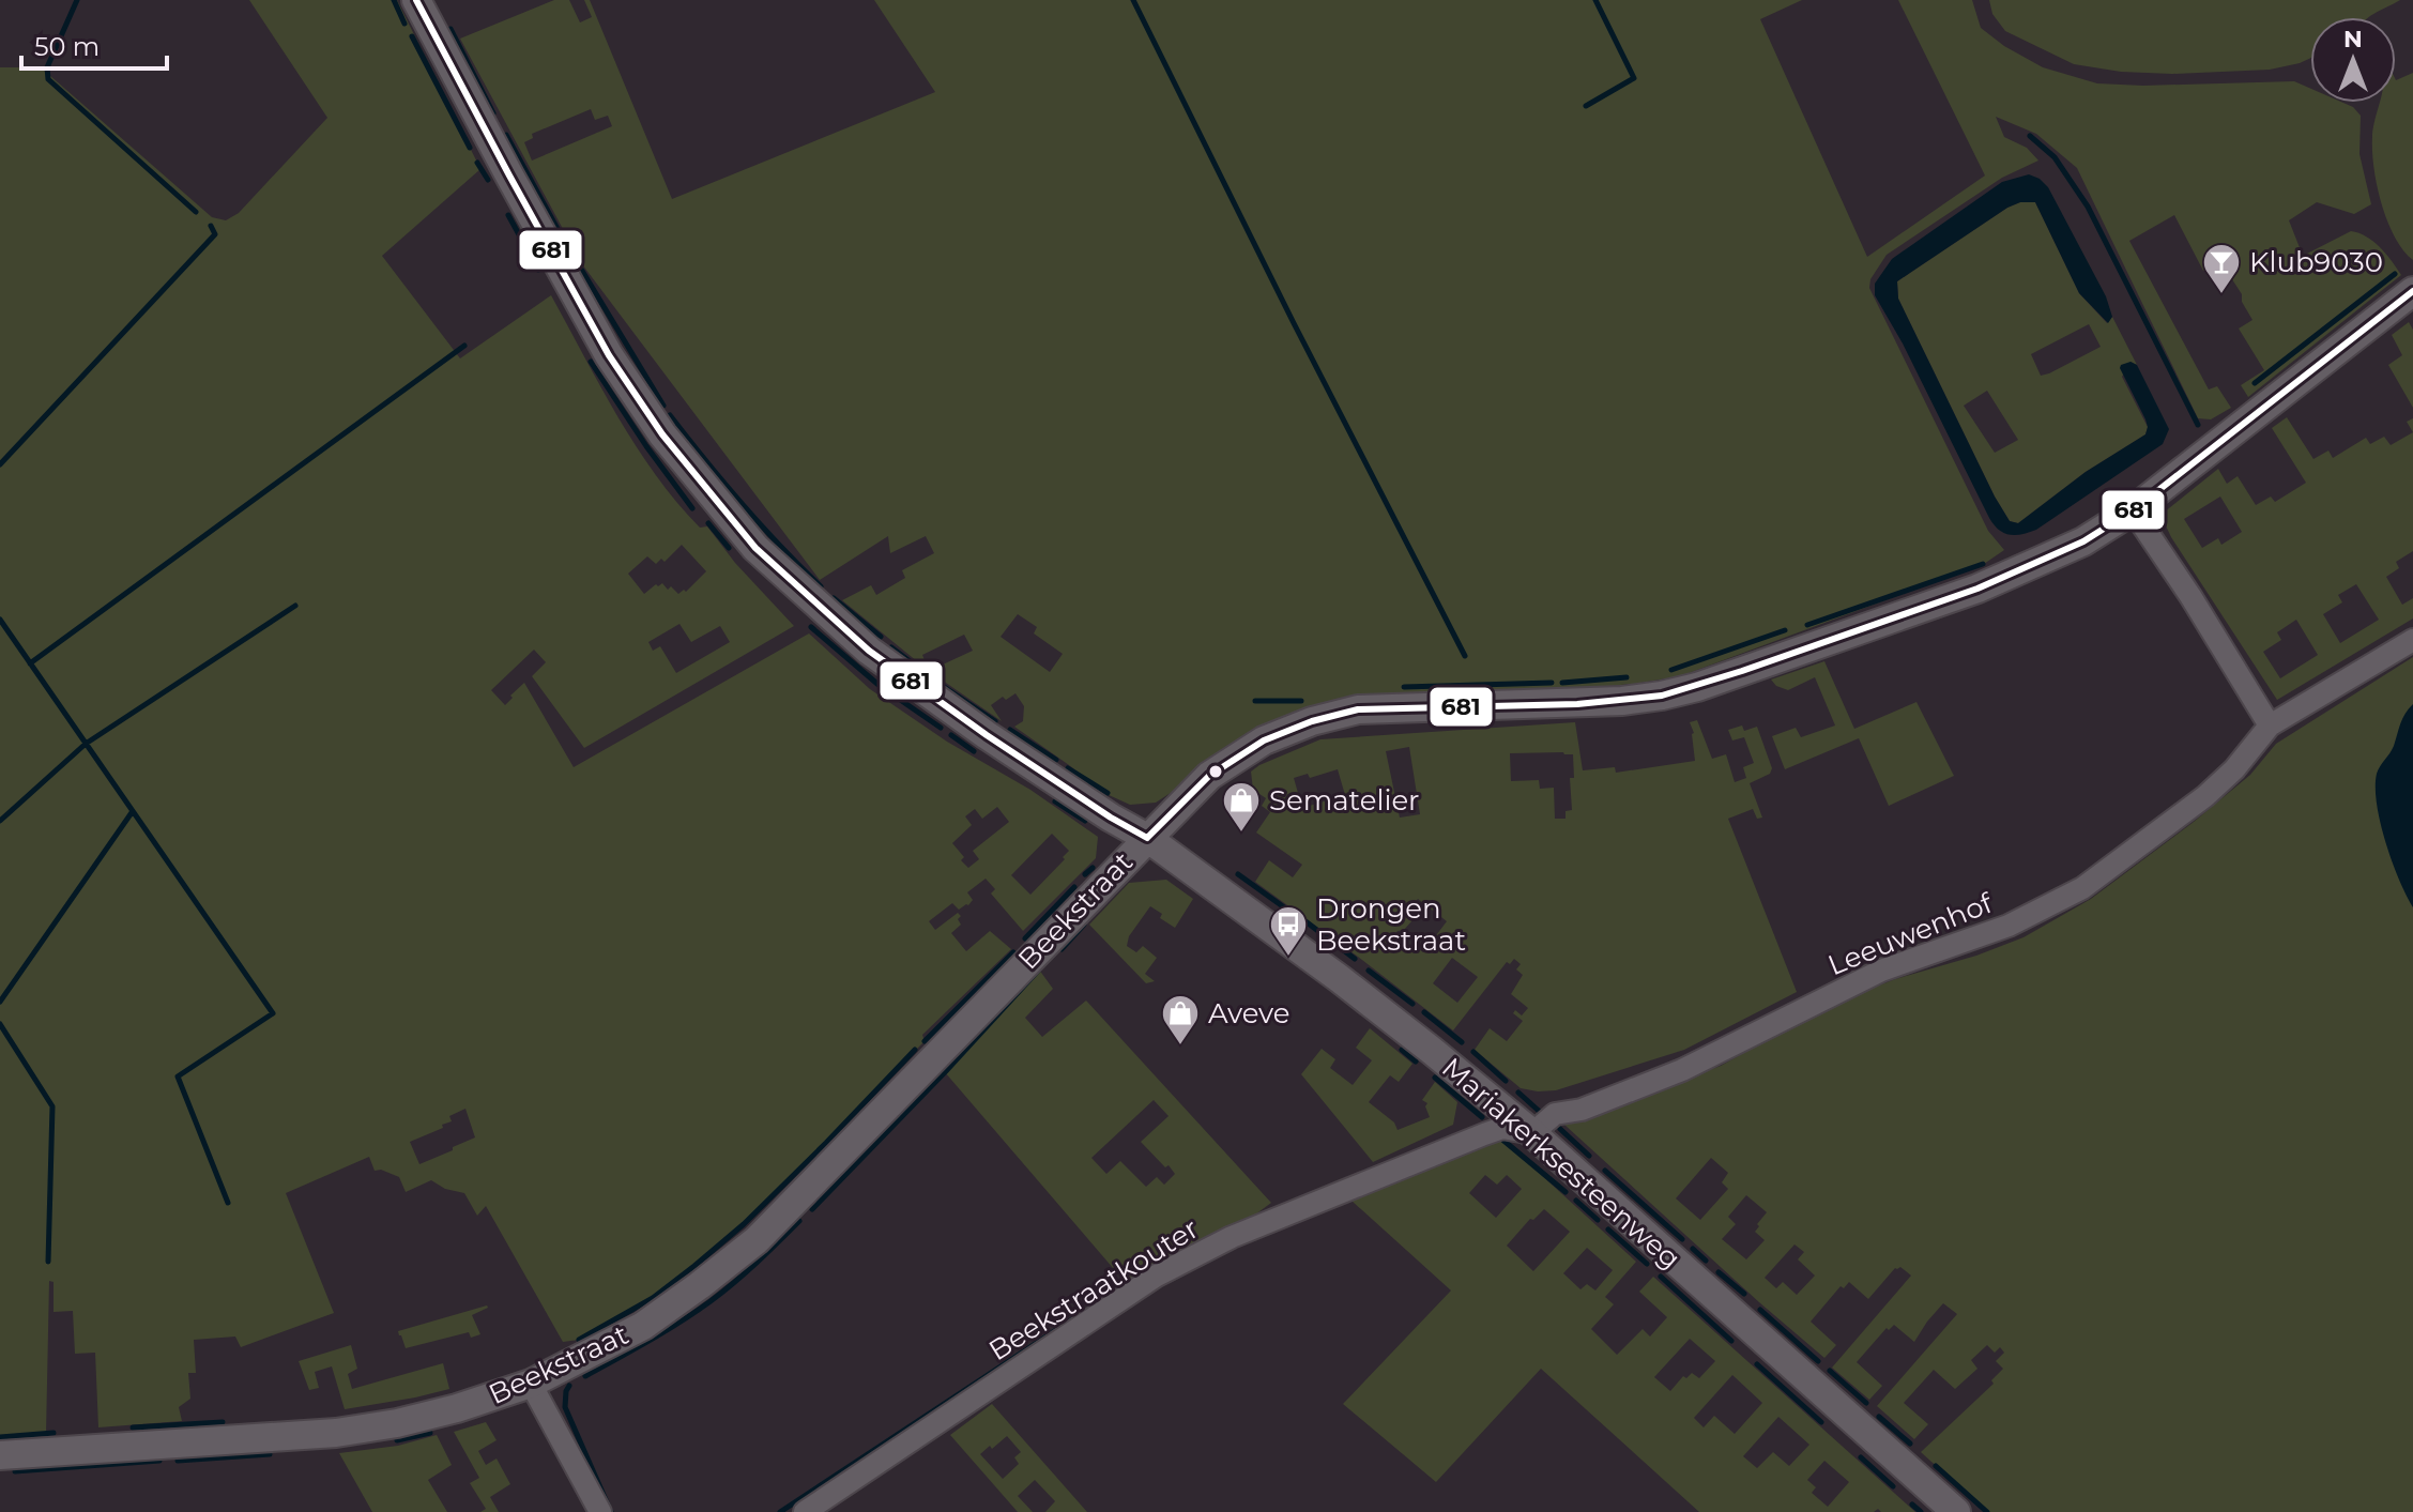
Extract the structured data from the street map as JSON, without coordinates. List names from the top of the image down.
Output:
{
  "streets": {
    "street": [
      "Beekstraat",
      "Leeuwenhof",
      "Mariakerksesteenweg",
      "Beekstraatkouter"
    ]
  },
  "crossings": [
    ["Beekstraat", "Mariakerksesteenweg"],
    ["Leeuwenhof", "Mariakerksesteenweg"],
    ["Leeuwenhof", "Beekstraatkouter"],
    ["Mariakerksesteenweg", "Beekstraatkouter"]
  ],
  "places": {
    "bar": ["Klub9030"],
    "shop": ["Sematelier", "Aveve"],
    "bus stop": ["Drongen Beekstraat"]
  },
  "lines": ["transit line 681"],
  "scale_bar": "50 m",
  "north": "top"
}
